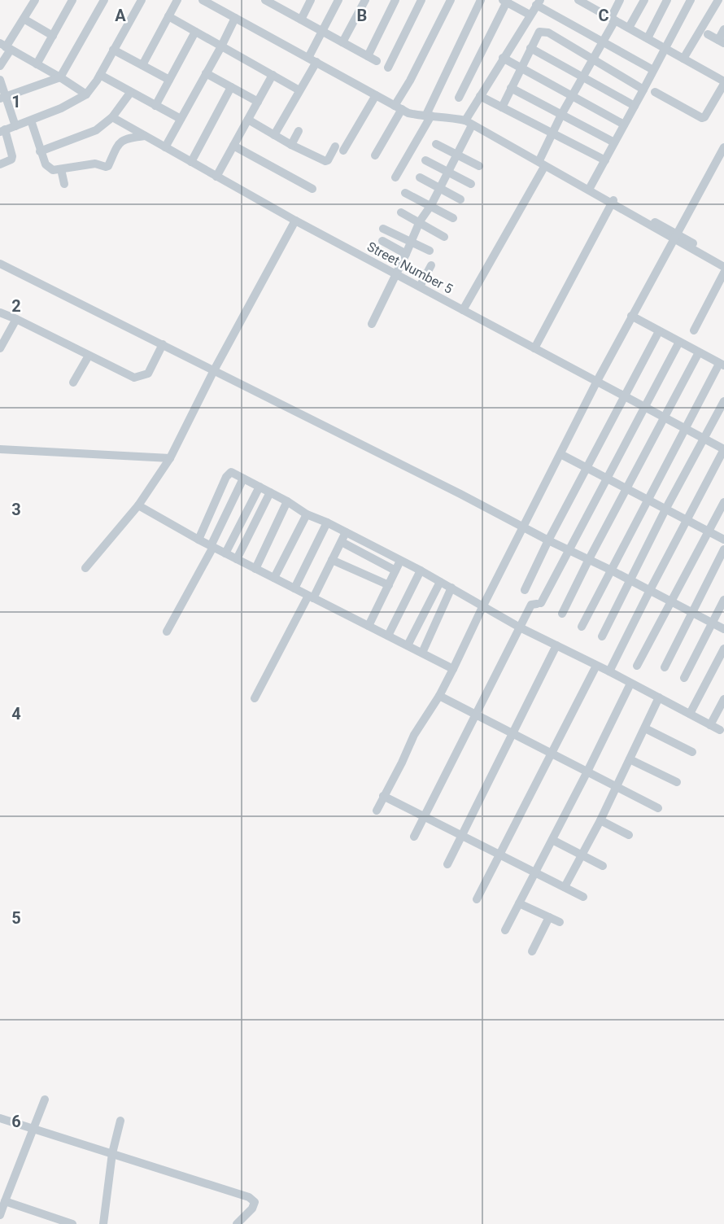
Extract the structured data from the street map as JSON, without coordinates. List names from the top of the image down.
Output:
{
  "streets": {
    "street": ["Street Number 5"]
  },
  "grid": {
    "columns": ["A", "B", "C"],
    "rows": [
      "1",
      "2",
      "3",
      "4",
      "5",
      "6"
    ]
  }
}
